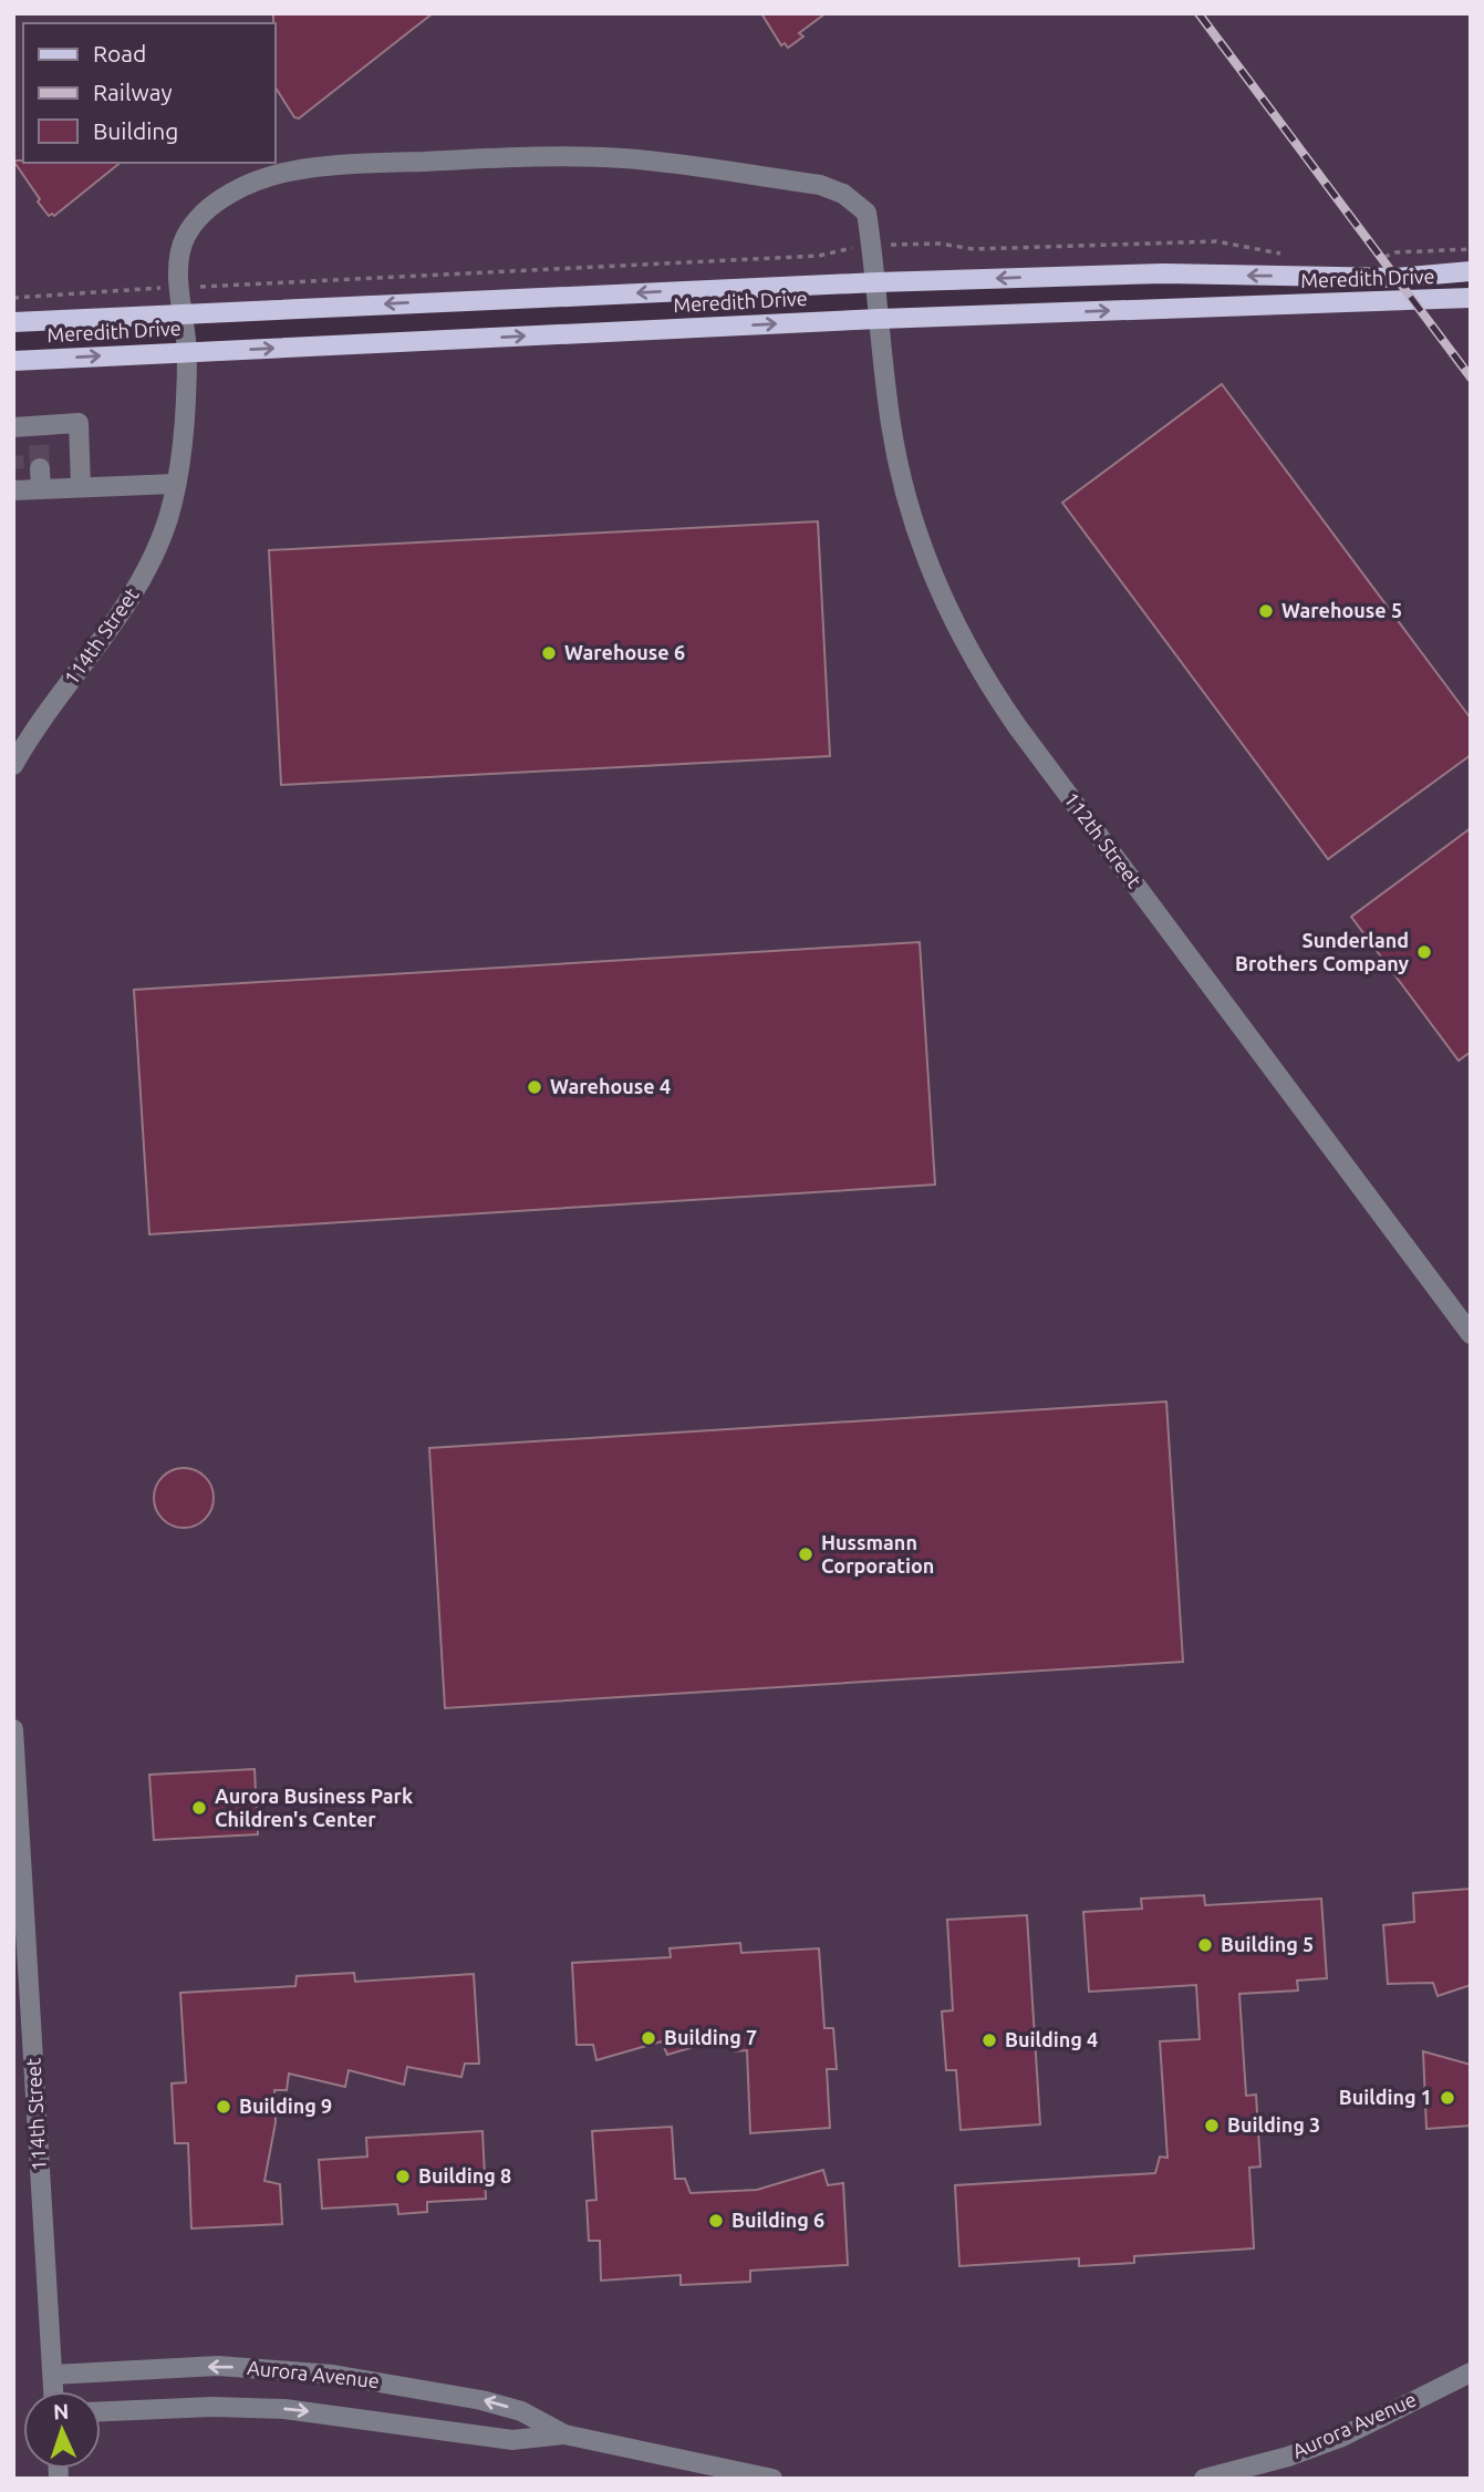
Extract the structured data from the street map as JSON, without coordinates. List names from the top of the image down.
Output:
{
  "streets": {
    "main road": ["Meredith Drive"],
    "street": ["114th Street", "112th Street", "Aurora Avenue"]
  },
  "crossings": [
    ["Meredith Drive", "114th Street"],
    ["Meredith Drive", "112th Street"],
    ["114th Street", "112th Street"],
    ["114th Street", "Aurora Avenue"]
  ],
  "places": [
    "Warehouse 5",
    "Warehouse 6",
    "Sunderland Brothers Company",
    "Warehouse 4",
    "Hussmann Corporation",
    "Aurora Business Park Children's Center",
    "Building 5",
    "Building 7",
    "Building 4",
    "Building 1",
    "Building 9",
    "Building 3",
    "Building 8",
    "Building 6"
  ],
  "legend": ["Road", "Railway", "Building"],
  "north": "top"
}
